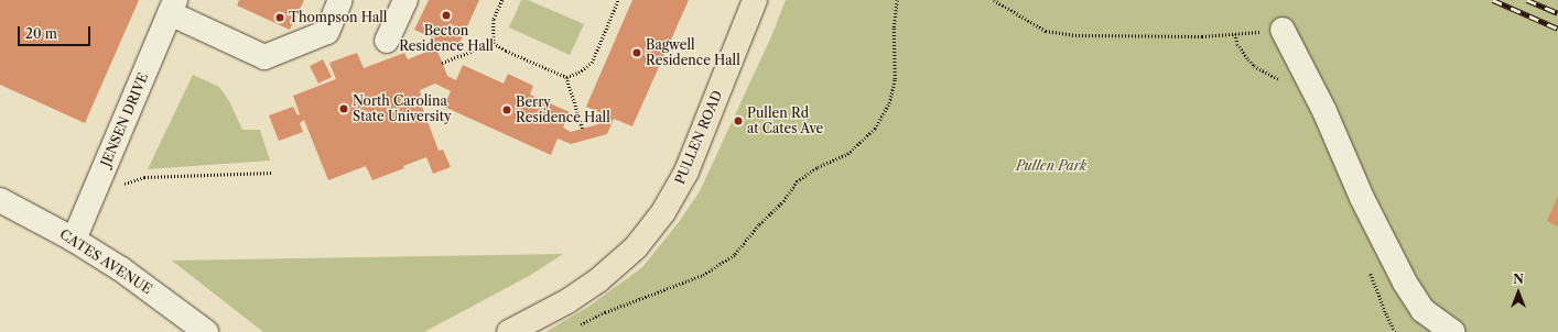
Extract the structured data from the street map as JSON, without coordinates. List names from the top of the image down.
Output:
{
  "streets": {
    "main road": ["PULLEN ROAD"],
    "street": ["JENSEN DRIVE", "CATES AVENUE"]
  },
  "crossings": [
    ["JENSEN DRIVE", "CATES AVENUE"]
  ],
  "parks": ["Pullen Park"],
  "places": [
    "Becton Residence Hall",
    "Thompson Hall",
    "Bagwell Residence Hall",
    "North Carolina State University",
    "Berry Residence Hall",
    "Pullen Rd at Cates Ave"
  ],
  "scale_bar": "20 m",
  "north": "top"
}
